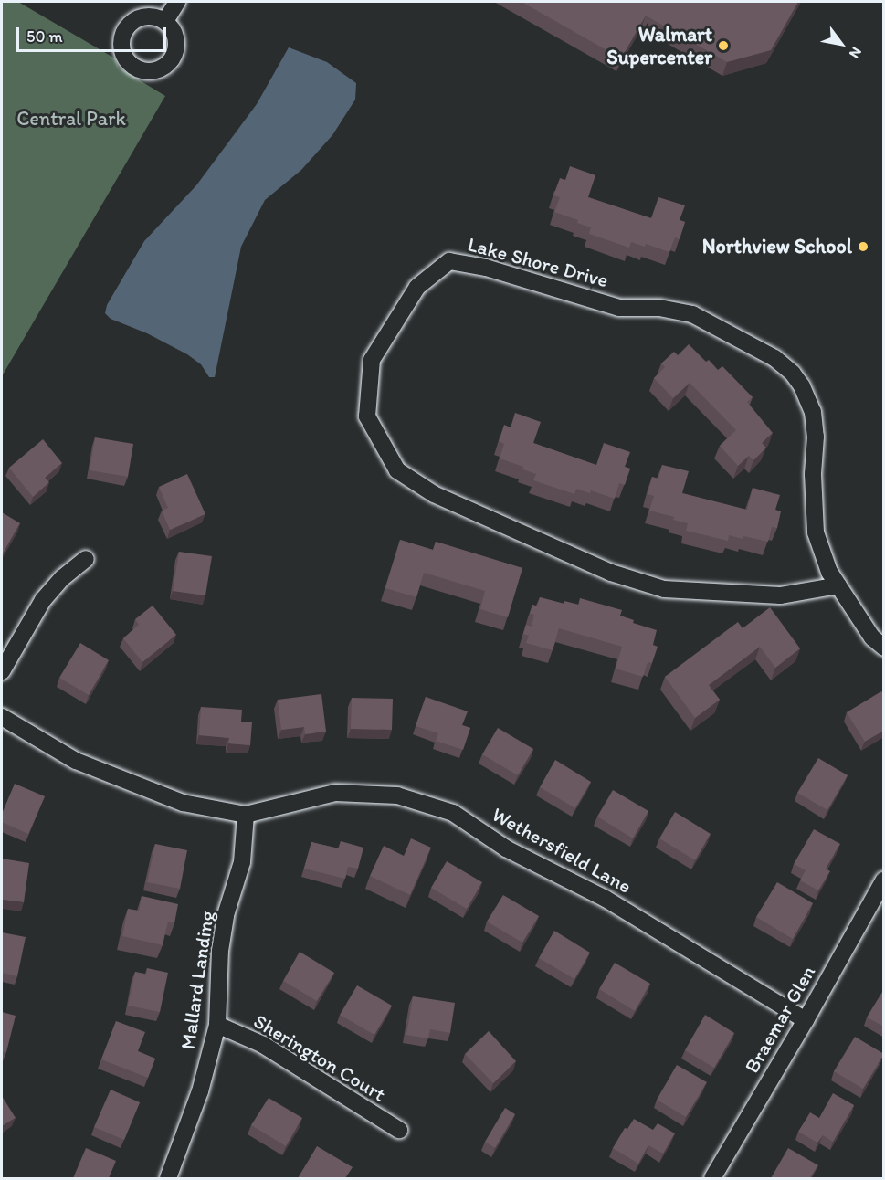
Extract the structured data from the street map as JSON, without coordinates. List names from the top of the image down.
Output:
{
  "streets": {
    "street": [
      "Lake Shore Drive",
      "Wethersfield Lane",
      "Mallard Landing",
      "Braemar Glen",
      "Sherington Court"
    ]
  },
  "crossings": [
    ["Wethersfield Lane", "Mallard Landing"],
    ["Wethersfield Lane", "Braemar Glen"],
    ["Mallard Landing", "Sherington Court"]
  ],
  "parks": ["Central Park"],
  "places": ["Walmart Supercenter", "Northview School"],
  "scale_bar": "50 m",
  "north": "bottom right"
}
